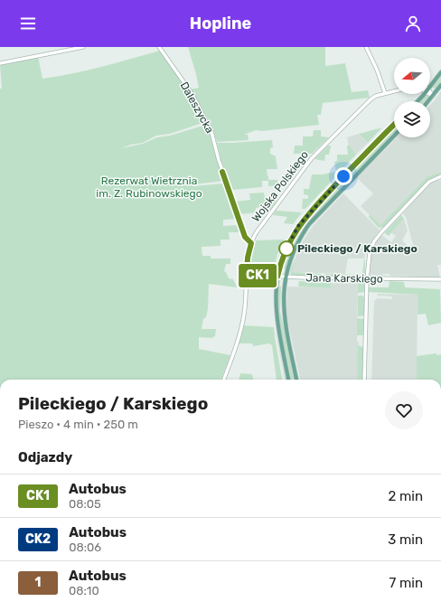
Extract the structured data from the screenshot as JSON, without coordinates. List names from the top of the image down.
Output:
{
  "streets": {
    "street": ["Daleszycka", "Wojska Polskiego", "Jana Karskiego"]
  },
  "crossings": [
    ["Daleszycka", "Wojska Polskiego"],
    ["Wojska Polskiego", "Jana Karskiego"]
  ],
  "parks": ["Rezerwat Wietrznia im. Z. Rubinowskiego"],
  "places": ["Pileckiego / Karskiego"],
  "lines": ["bus line CK1"],
  "north": "left",
  "page": {
    "header": "Hopline",
    "on_map": "CK1",
    "heading": [
      ["Pileckiego / Karskiego", "Pieszo · 4 min · 250 m"],
      "Odjazdy"
    ],
    "list": [
      {
        "mark": "CK1",
        "name": "Autobus",
        "note": "08:05",
        "value": "2 min"
      },
      {
        "mark": "CK2",
        "name": "Autobus",
        "note": "08:06",
        "value": "3 min"
      },
      {
        "mark": "1",
        "name": "Autobus",
        "note": "08:10",
        "value": "7 min"
      }
    ]
  }
}
